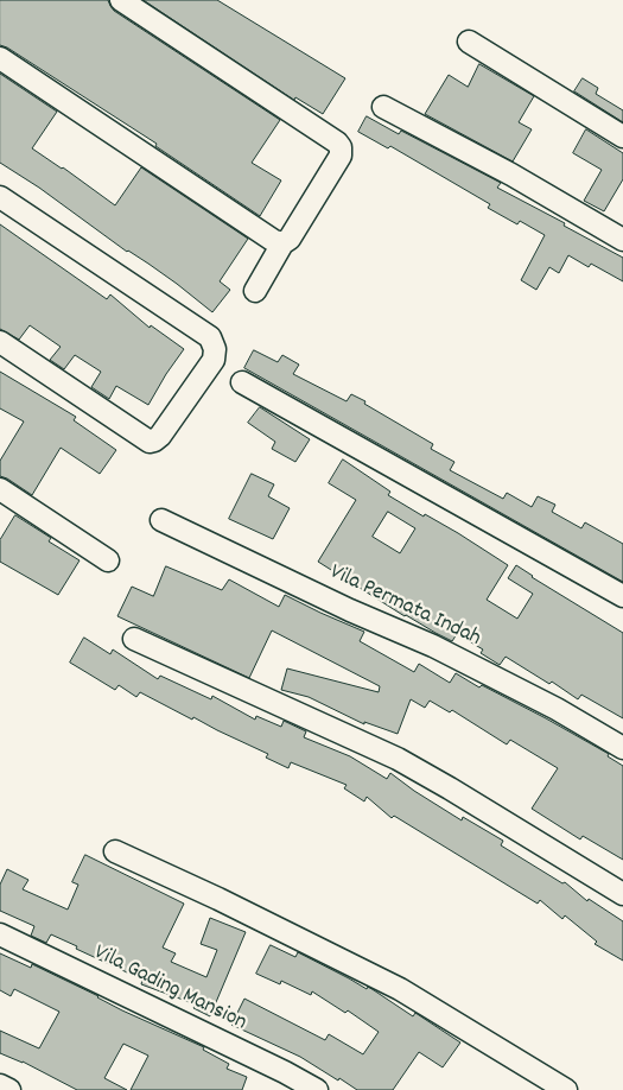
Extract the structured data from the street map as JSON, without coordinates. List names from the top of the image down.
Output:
{
  "streets": {
    "street": ["Vila Permata Indah", "Vila Gading Mansion"]
  }
}
